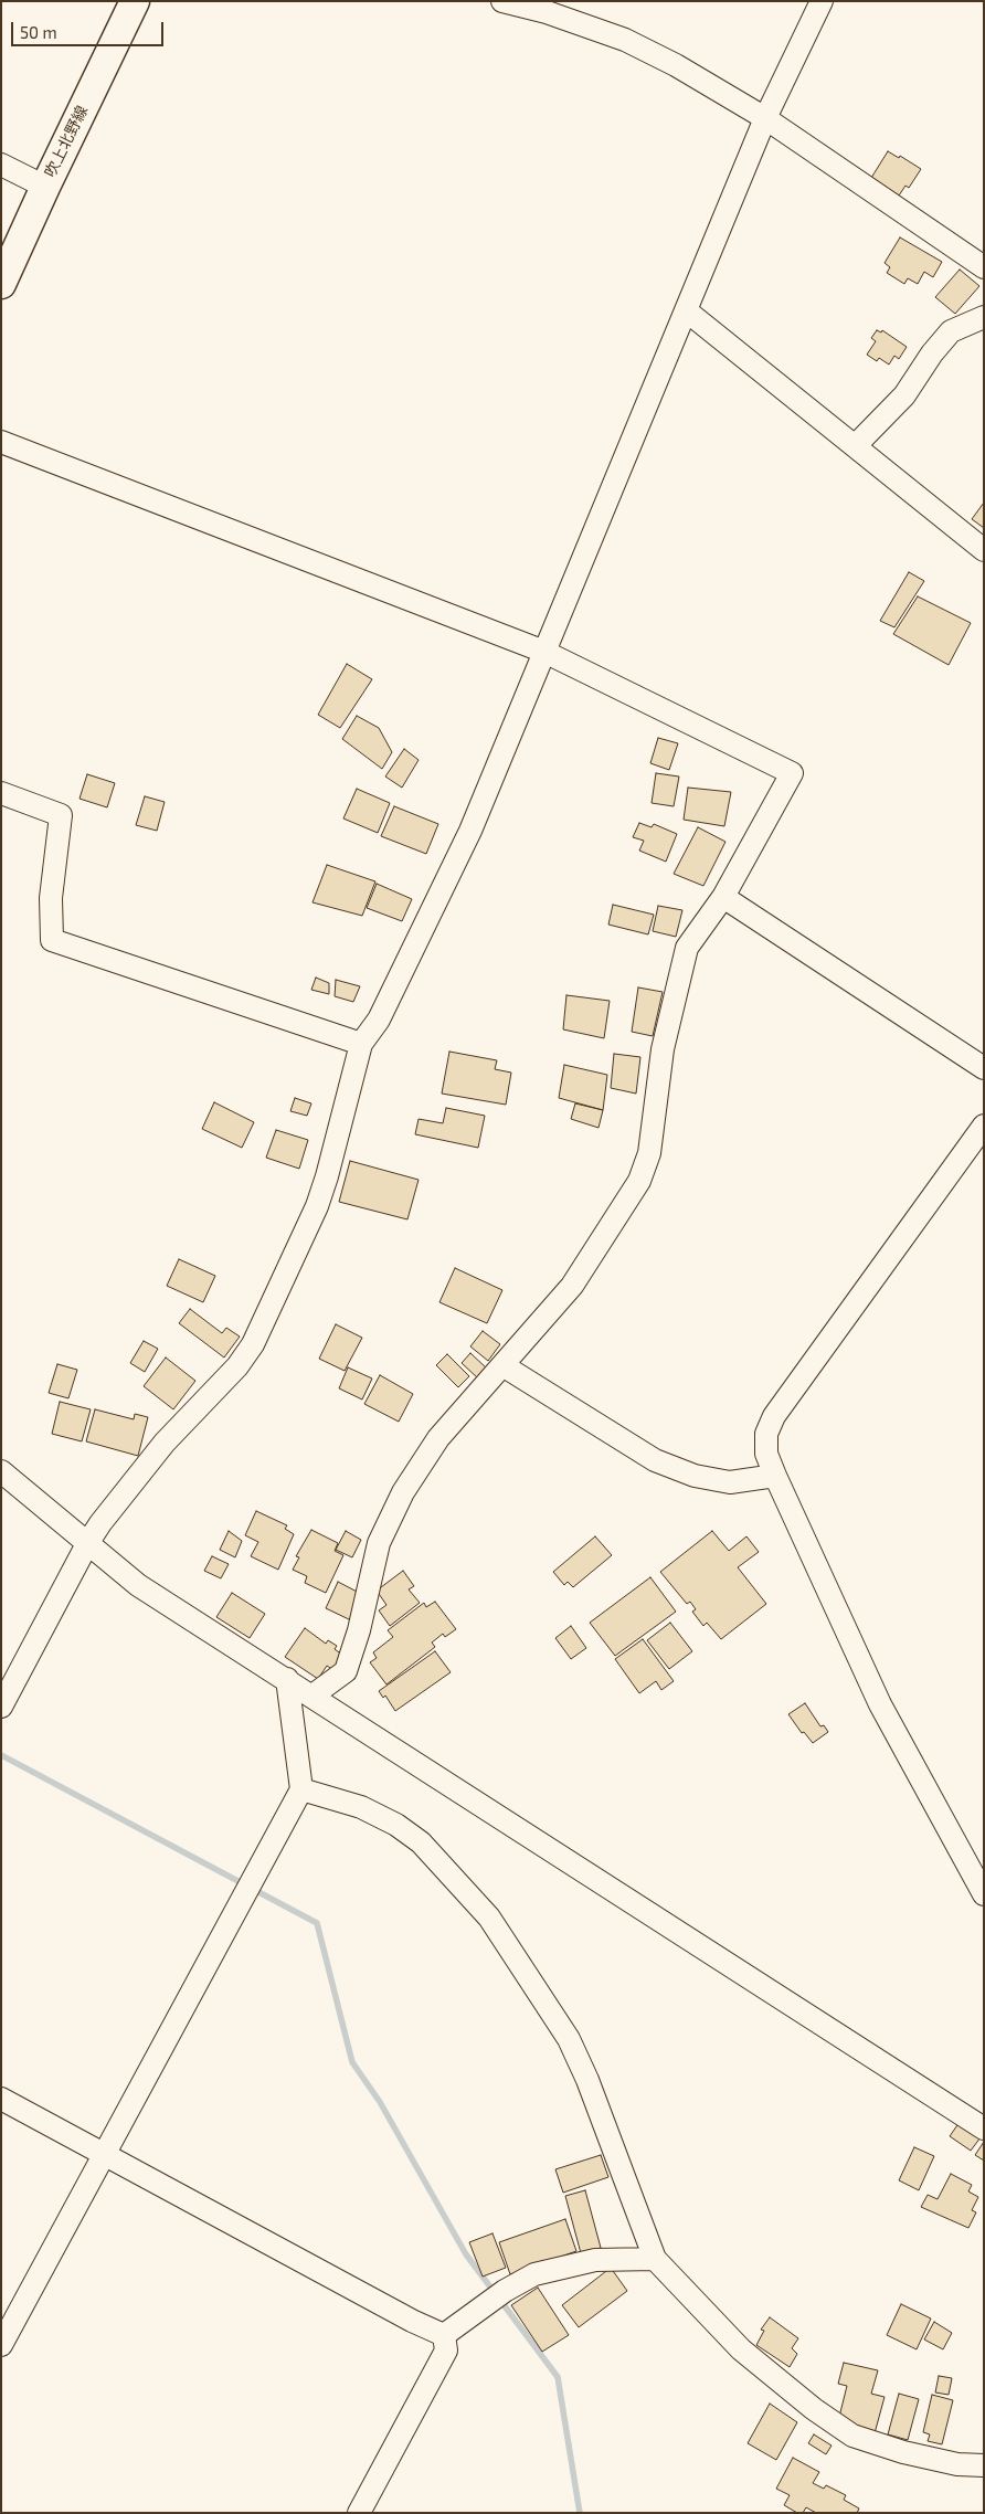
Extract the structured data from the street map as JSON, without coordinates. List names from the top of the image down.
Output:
{
  "streets": {
    "main road": ["吹上北野線"]
  },
  "scale_bar": "50 m"
}
